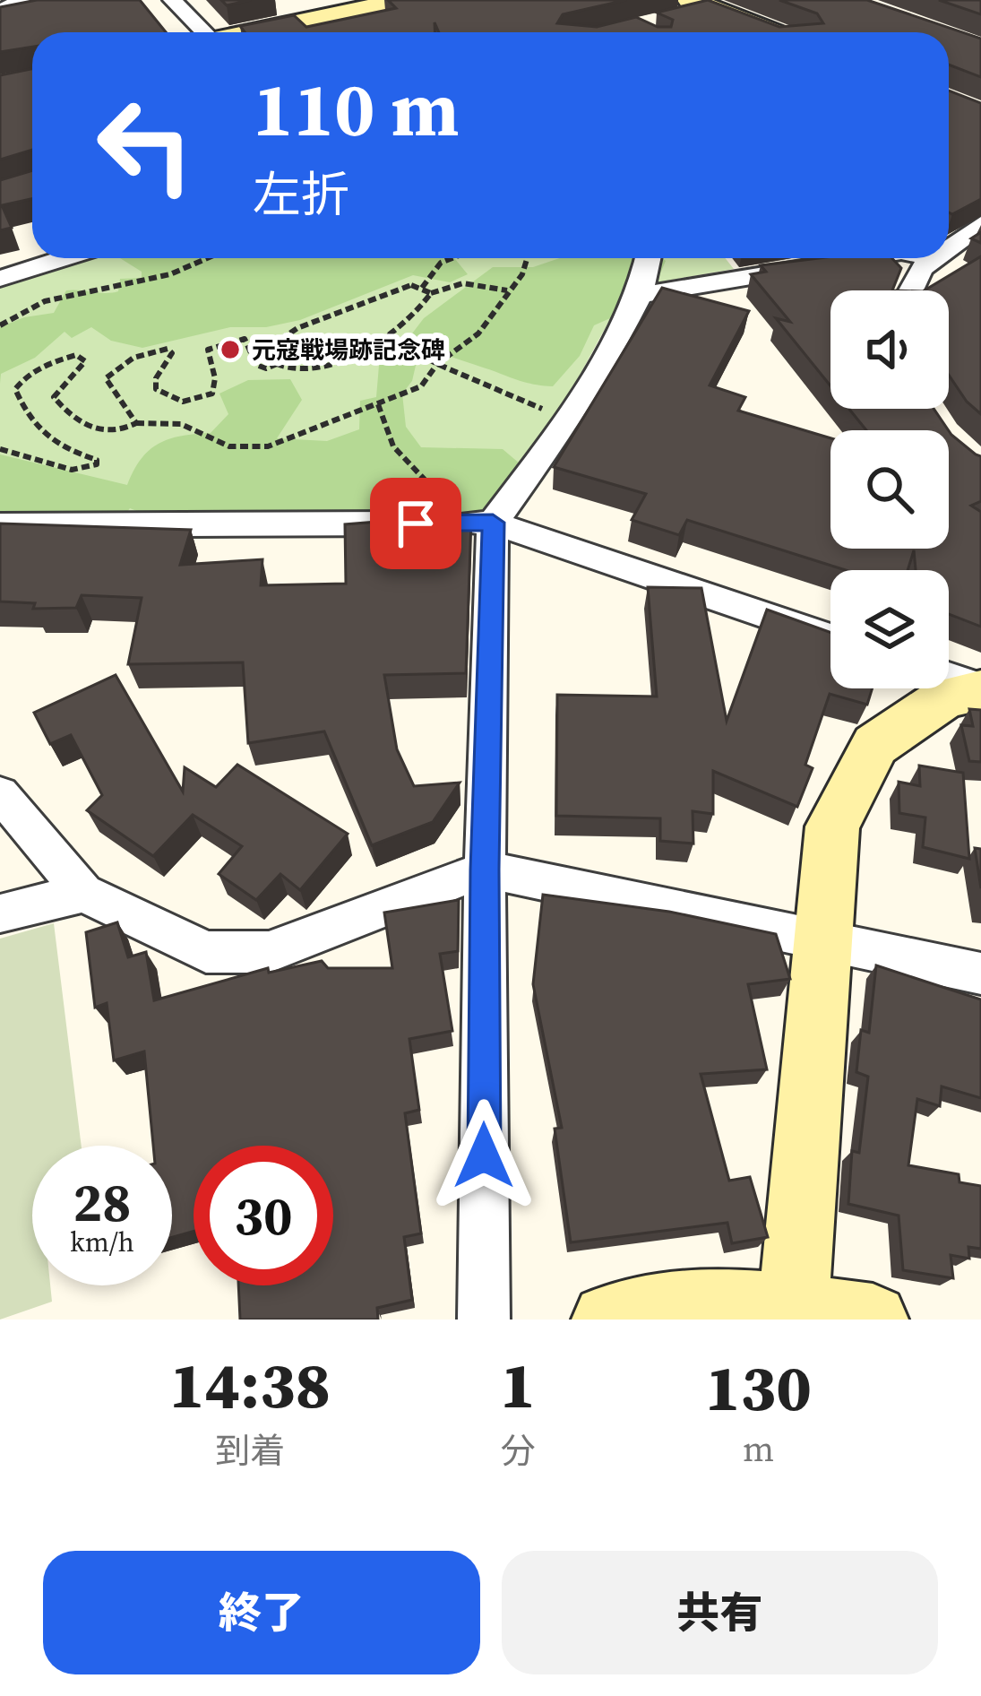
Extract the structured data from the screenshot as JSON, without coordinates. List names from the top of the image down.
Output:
{
  "places": ["元寇戦場跡記念碑"],
  "page": {
    "turn": ["110 m", "左折"],
    "speed": "28 km/h",
    "limit": "30",
    "eta": [
      "14:38",
      "到着",
      "1",
      "分",
      "130",
      "m"
    ],
    "buttons": ["終了", "共有"]
  }
}
